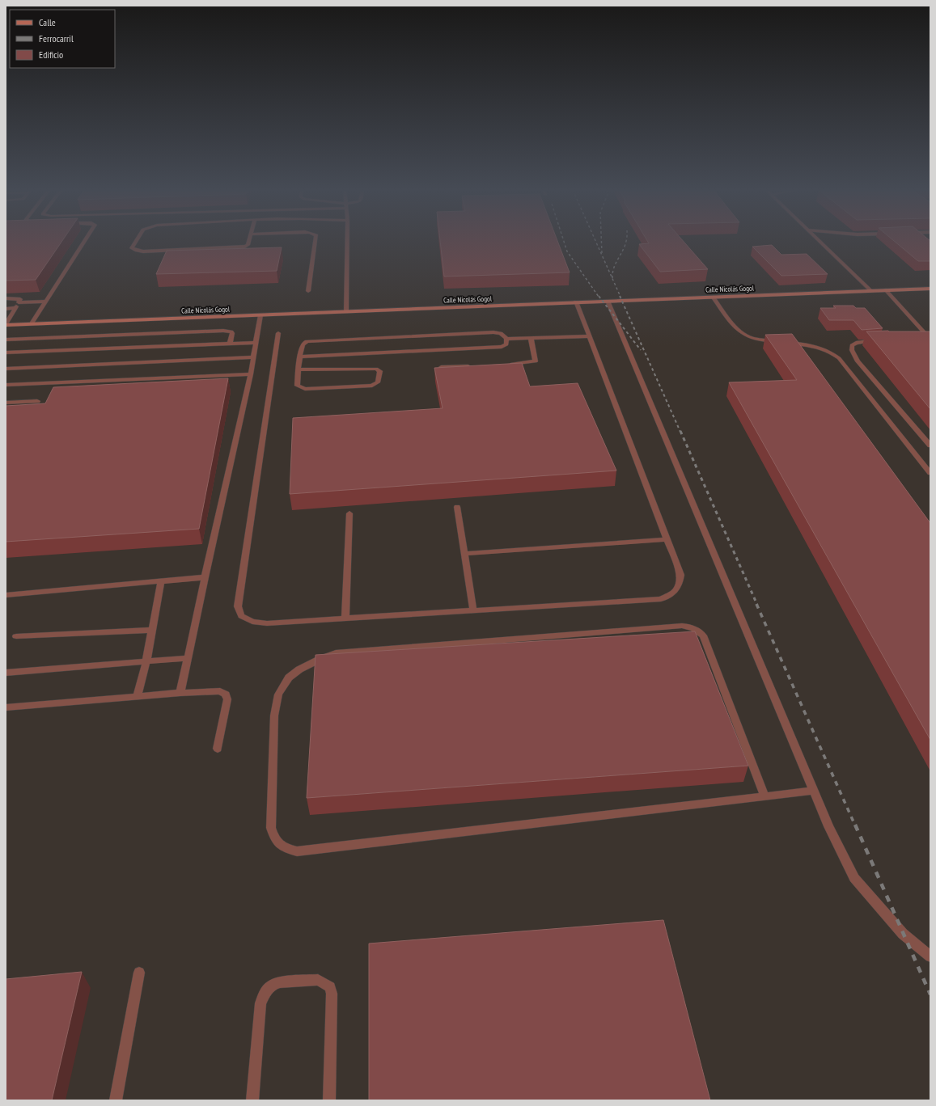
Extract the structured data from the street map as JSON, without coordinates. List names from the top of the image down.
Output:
{
  "streets": {
    "street": ["Calle Nicolás Gogol"]
  },
  "legend": ["Calle", "Ferrocarril", "Edificio"]
}
